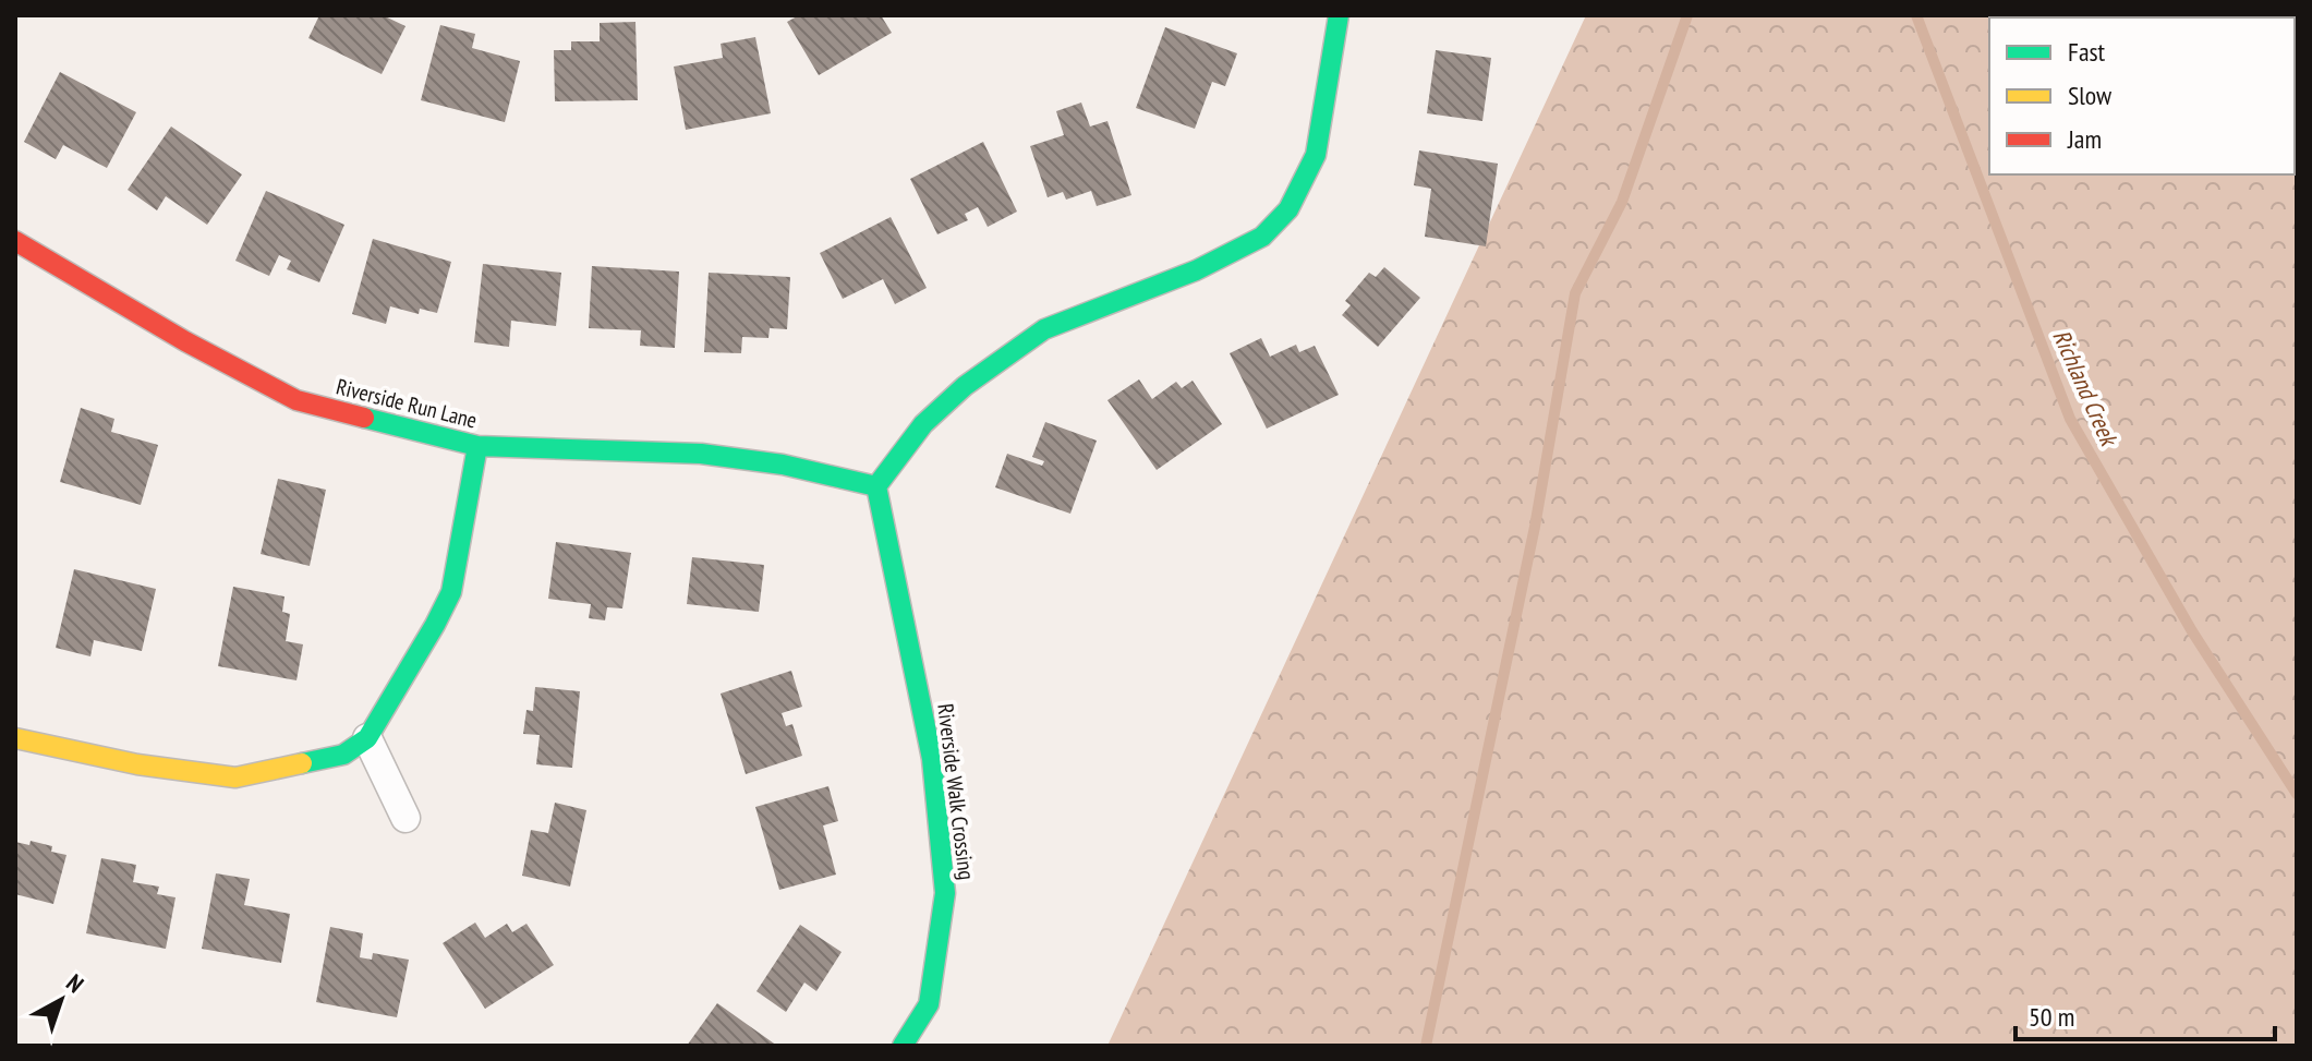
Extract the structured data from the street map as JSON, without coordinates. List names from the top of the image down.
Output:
{
  "streets": {
    "street": ["Riverside Run Lane", "Riverside Walk Crossing"]
  },
  "crossings": [
    ["Riverside Run Lane", "Riverside Walk Crossing"]
  ],
  "water": ["Richland Creek"],
  "legend": ["Fast", "Slow", "Jam"],
  "scale_bar": "50 m",
  "north": "top right"
}
